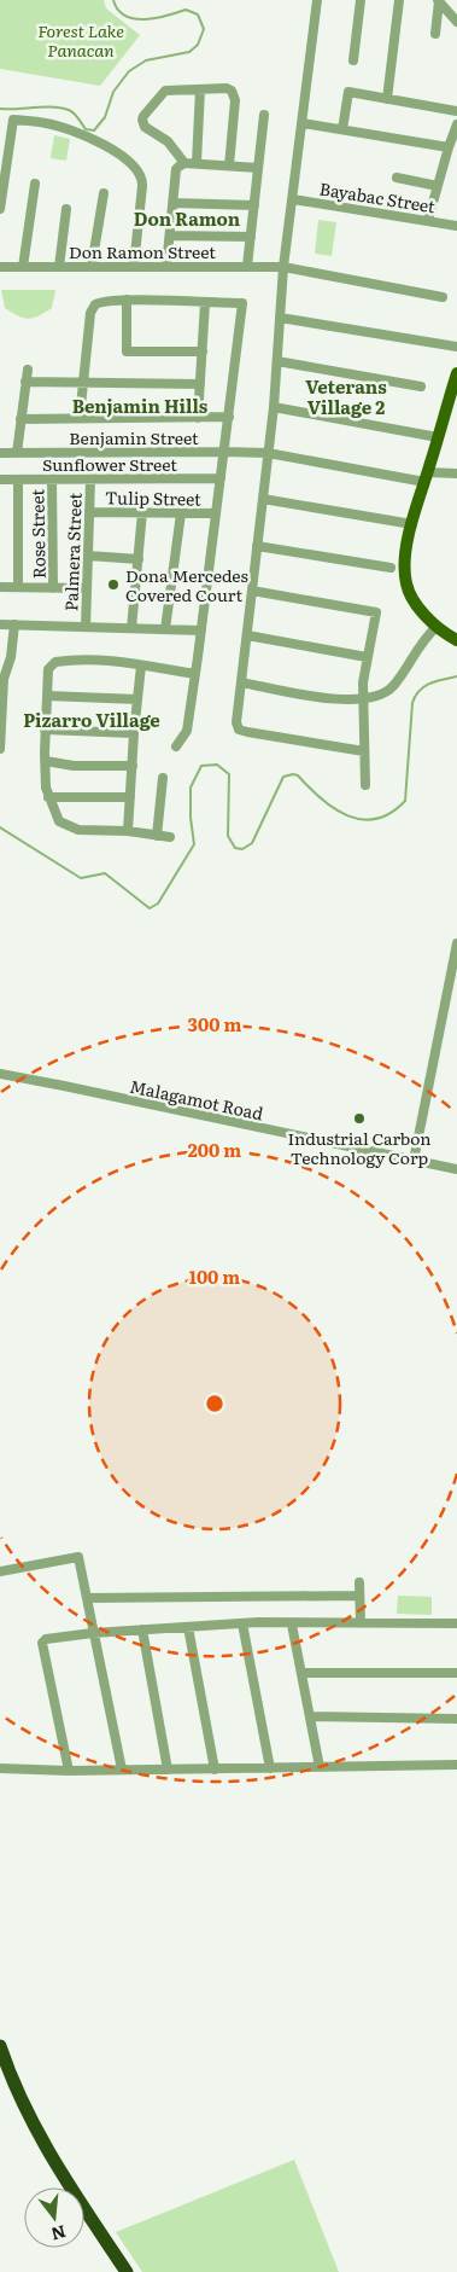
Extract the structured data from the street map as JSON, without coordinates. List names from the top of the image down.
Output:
{
  "streets": {
    "street": [
      "Bayabac Street",
      "Don Ramon Street",
      "Benjamin Street",
      "Sunflower Street",
      "Tulip Street",
      "Rose Street",
      "Palmera Street",
      "Malagamot Road"
    ]
  },
  "crossings": [
    ["Sunflower Street", "Rose Street"],
    ["Sunflower Street", "Palmera Street"],
    ["Tulip Street", "Palmera Street"]
  ],
  "districts": [
    "Don Ramon",
    "Veterans Village 2",
    "Benjamin Hills",
    "Pizarro Village"
  ],
  "parks": ["Forest Lake Panacan"],
  "places": ["Dona Mercedes Covered Court", "Industrial Carbon Technology Corp"],
  "north": "bottom",
  "rings": ["300 m", "200 m", "100 m"]
}
